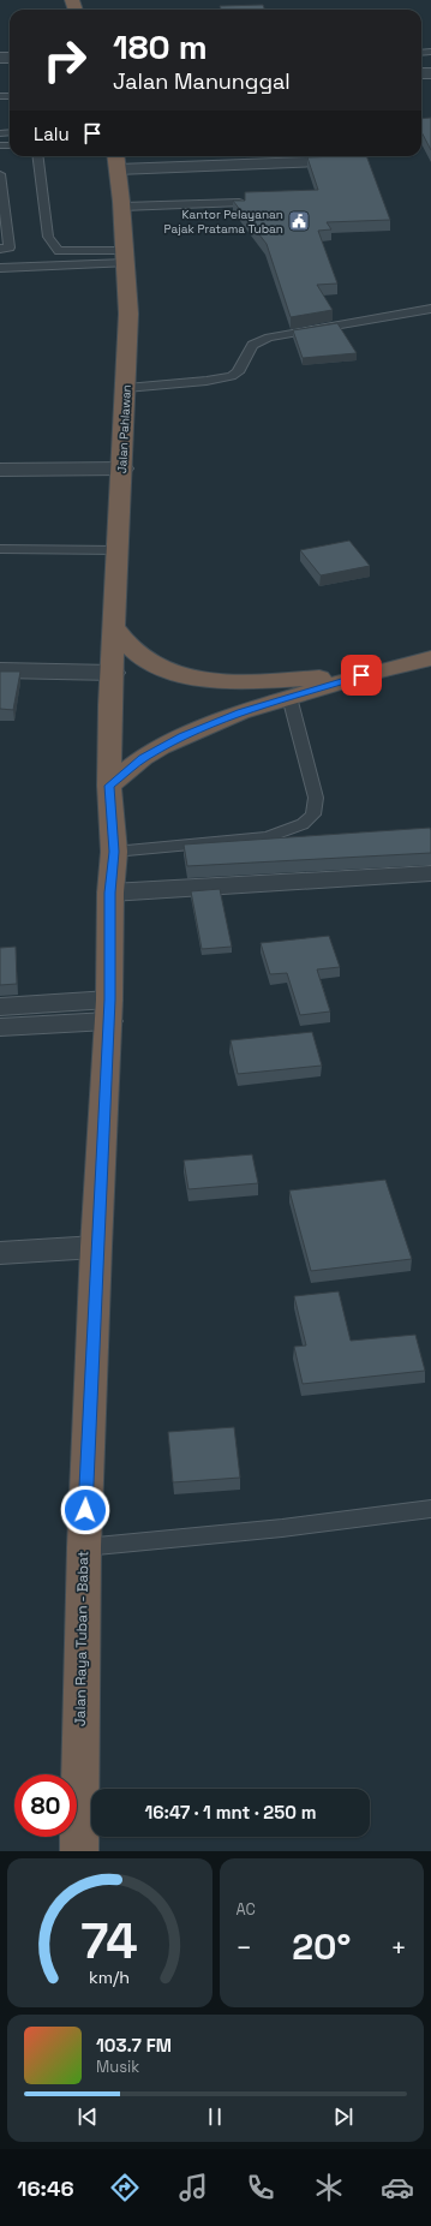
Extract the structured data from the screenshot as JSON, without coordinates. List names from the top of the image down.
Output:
{
  "streets": {
    "highway": ["Jalan Pahlawan", "Jalan Raya Tuban - Babat"]
  },
  "crossings": [
    ["Jalan Pahlawan", "Jalan Raya Tuban - Babat"]
  ],
  "places": {
    "public building": ["Kantor Pelayanan Pajak Pratama Tuban"]
  },
  "page": {
    "turn": ["180 m", "Jalan Manunggal"],
    "then": "Lalu",
    "limit": "80",
    "trip": "16:47 · 1 mnt · 250 m",
    "tile": "AC",
    "heat": ["−", "20°", "+"],
    "song": ["103.7 FM", "Musik"],
    "tabs": "16:46",
    "gauge": ["74", "km/h"]
  }
}
